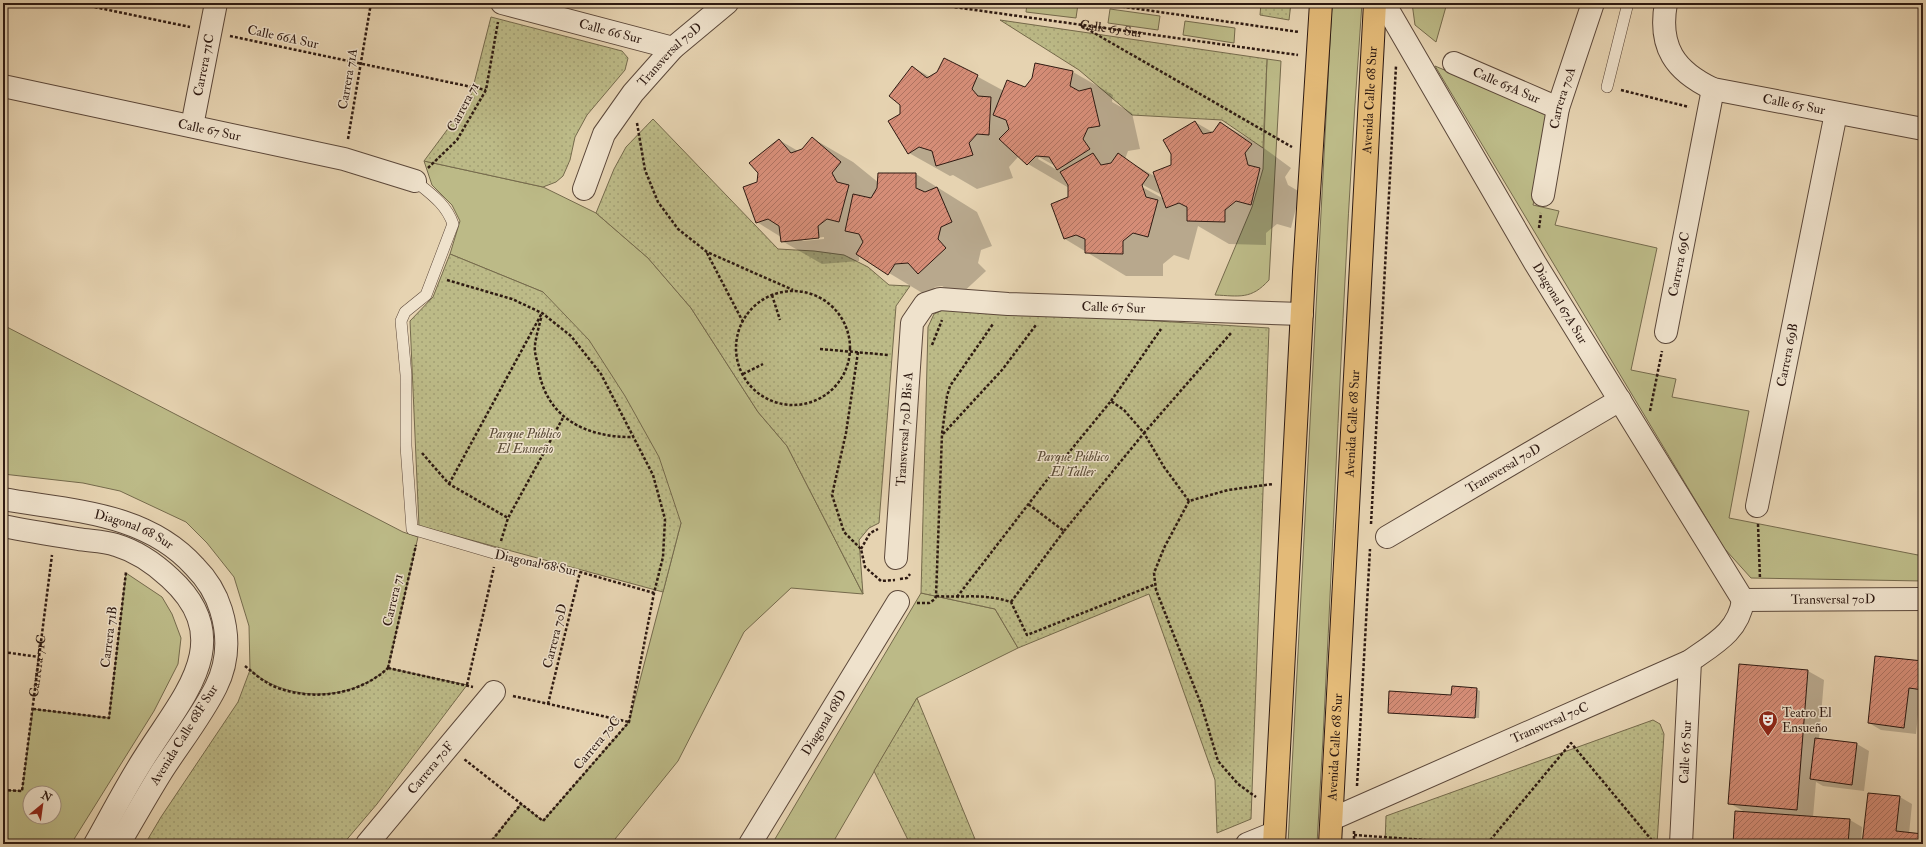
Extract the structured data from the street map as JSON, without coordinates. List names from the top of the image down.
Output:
{
  "streets": {
    "main road": ["Avenida Calle 68 Sur"],
    "street": [
      "Calle 65 Sur",
      "Calle 66 Sur",
      "Transversal 70D",
      "Carrera 71C",
      "Calle 65A Sur",
      "Carrera 70A",
      "Calle 67 Sur",
      "Carrera 69C",
      "Diagonal 67A Sur",
      "Carrera 69B",
      "Transversal 70D Bis A",
      "Diagonal 68 Sur",
      "Diagonal 68D",
      "Transversal 70C",
      "Avenida Calle 68F Sur",
      "Carrera 70F"
    ],
    "path": [
      "Calle 66A Sur",
      "Carrera 71A",
      "Carrera 71",
      "Carrera 70D",
      "Carrera 71B",
      "Carrera 70C"
    ]
  },
  "crossings": [
    ["Calle 65 Sur", "Carrera 69C"],
    ["Calle 65 Sur", "Carrera 69B"],
    ["Calle 65 Sur", "Transversal 70C"],
    ["Calle 66 Sur", "Transversal 70D"],
    ["Calle 66 Sur", "Carrera 71"],
    ["Calle 66A Sur", "Carrera 71C"],
    ["Calle 66A Sur", "Carrera 71A"],
    ["Calle 66A Sur", "Carrera 71"],
    ["Transversal 70D", "Diagonal 67A Sur"],
    ["Transversal 70D", "Transversal 70C"],
    ["Carrera 71C", "Calle 67 Sur"],
    ["Carrera 71C", "Carrera 71B"],
    ["Carrera 71A", "Calle 67 Sur"],
    ["Calle 65A Sur", "Carrera 70A"],
    ["Avenida Calle 68 Sur", "Transversal 70C"],
    ["Carrera 71", "Calle 67 Sur"],
    ["Carrera 71", "Avenida Calle 68F Sur"],
    ["Calle 67 Sur", "Transversal 70D Bis A"],
    ["Diagonal 67A Sur", "Transversal 70C"],
    ["Diagonal 68 Sur", "Carrera 70D"],
    ["Diagonal 68 Sur", "Avenida Calle 68F Sur"],
    ["Diagonal 68 Sur", "Carrera 70C"]
  ],
  "parks": ["Parque Público El Ensueño", "Parque Público El Taller"],
  "places": {
    "theatre": ["Teatro El Ensueño"]
  },
  "north": "top right"
}
